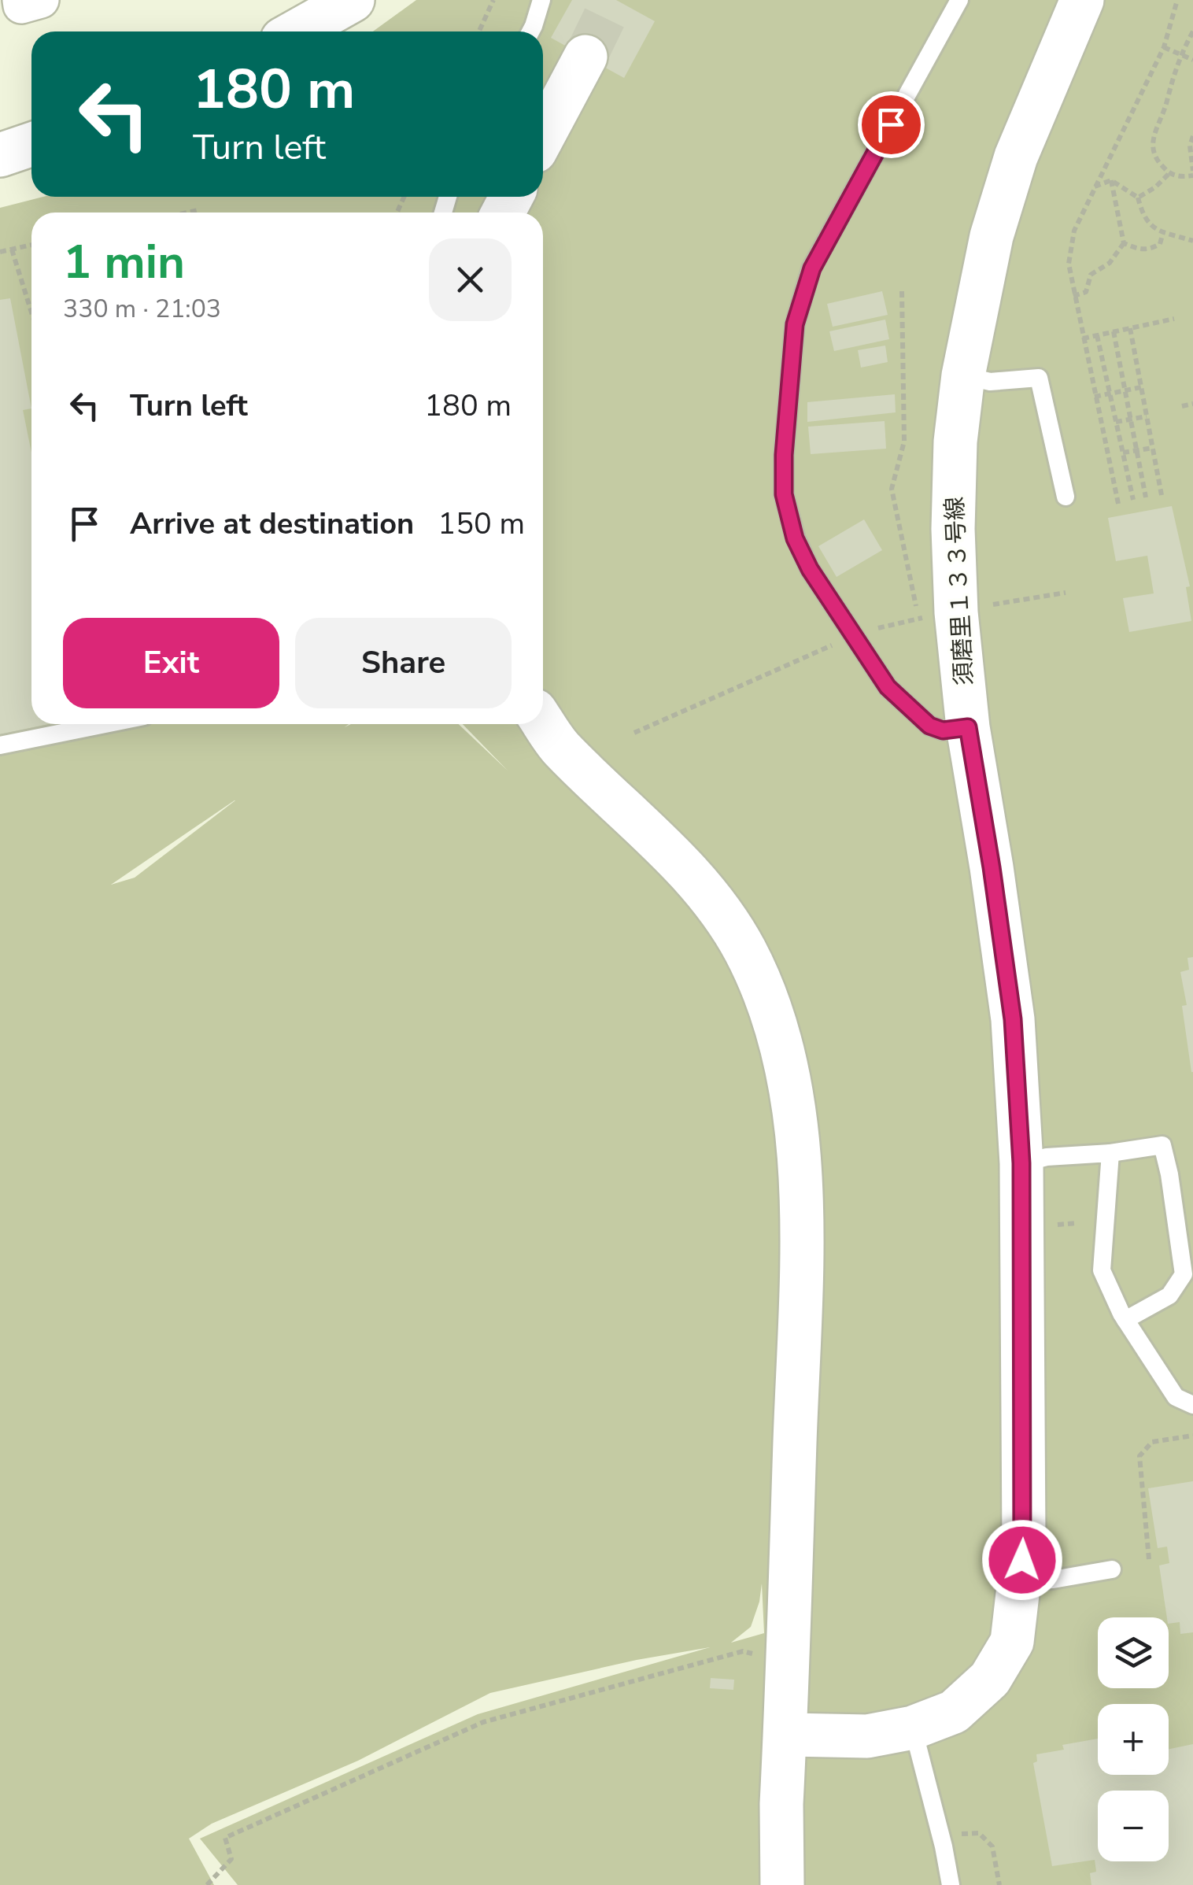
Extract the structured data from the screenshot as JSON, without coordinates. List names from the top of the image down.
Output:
{
  "streets": {
    "street": ["須磨里１３３号線"]
  },
  "page": {
    "turn": ["180 m", "Turn left"],
    "heading": ["1 min", "330 m · 21:03"],
    "list": [
      {
        "name": "Turn left",
        "value": "180 m"
      },
      {
        "name": "Arrive at destination",
        "value": "150 m"
      }
    ],
    "buttons": ["Exit", "Share"],
    "map_buttons": ["+", "−"]
  }
}
